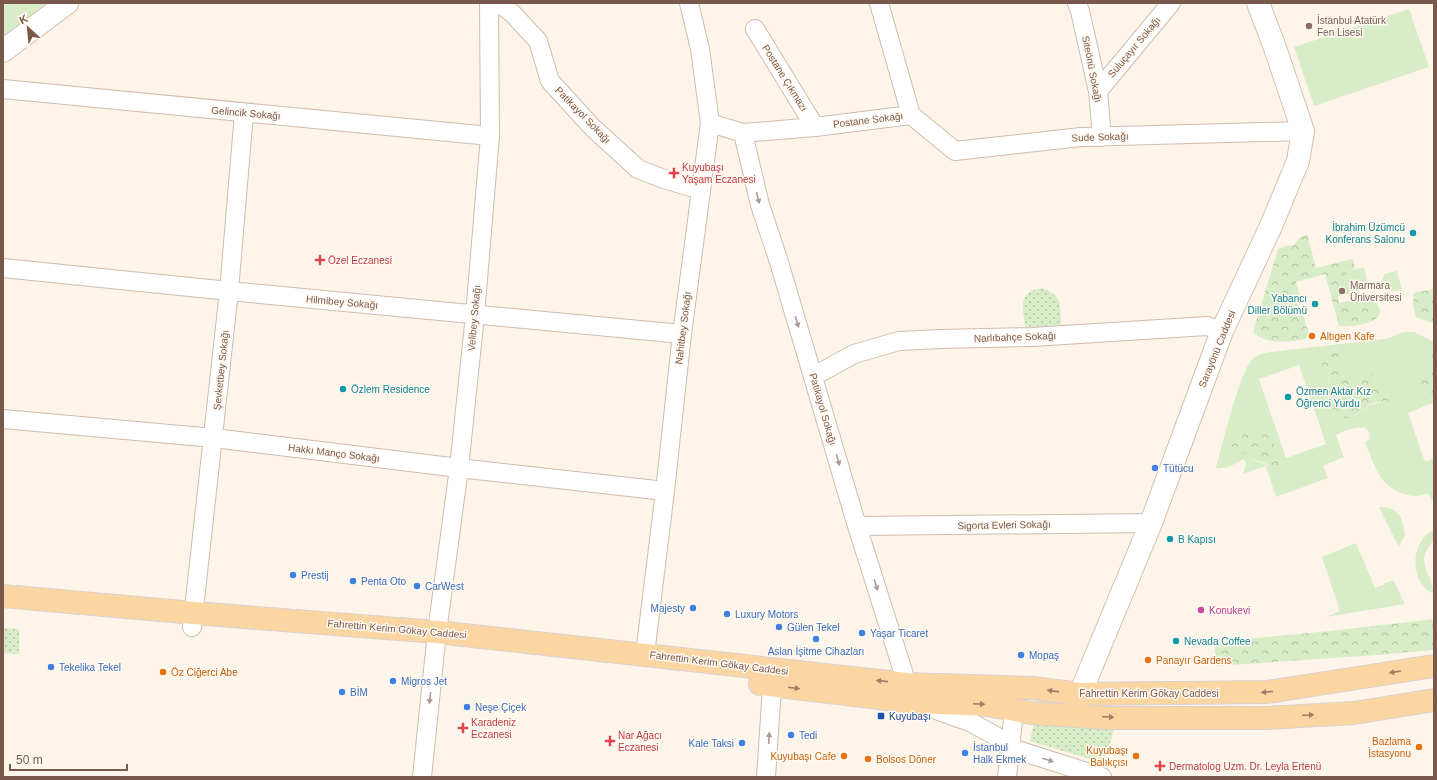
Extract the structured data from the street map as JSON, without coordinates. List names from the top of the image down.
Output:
{
  "streets": {
    "main road": ["Fahrettin Kerim Gökay Caddesi"],
    "street": [
      "Suluçayır Sokağı",
      "Siteönü Sokağı",
      "Postane Çıkmazı",
      "Gelincik Sokağı",
      "Patikayol Sokağı",
      "Postane Sokağı",
      "Sude Sokağı",
      "Hilmibey Sokağı",
      "Velibey Sokağı",
      "Nahitbey Sokağı",
      "Narlıbahçe Sokağı",
      "Sarayönü Caddesi",
      "Şevketbey Sokağı",
      "Hakkı Manço Sokağı",
      "Sigorta Evleri Sokağı"
    ]
  },
  "crossings": [
    ["Suluçayır Sokağı", "Siteönü Sokağı"],
    ["Siteönü Sokağı", "Sude Sokağı"],
    ["Postane Çıkmazı", "Postane Sokağı"],
    ["Gelincik Sokağı", "Velibey Sokağı"],
    ["Gelincik Sokağı", "Şevketbey Sokağı"],
    ["Patikayol Sokağı", "Postane Sokağı"],
    ["Patikayol Sokağı", "Nahitbey Sokağı"],
    ["Patikayol Sokağı", "Narlıbahçe Sokağı"],
    ["Patikayol Sokağı", "Sigorta Evleri Sokağı"],
    ["Patikayol Sokağı", "Fahrettin Kerim Gökay Caddesi"],
    ["Postane Sokağı", "Sude Sokağı"],
    ["Postane Sokağı", "Nahitbey Sokağı"],
    ["Sude Sokağı", "Sarayönü Caddesi"],
    ["Hilmibey Sokağı", "Velibey Sokağı"],
    ["Hilmibey Sokağı", "Nahitbey Sokağı"],
    ["Hilmibey Sokağı", "Şevketbey Sokağı"],
    ["Velibey Sokağı", "Hakkı Manço Sokağı"],
    ["Velibey Sokağı", "Fahrettin Kerim Gökay Caddesi"],
    ["Nahitbey Sokağı", "Hakkı Manço Sokağı"],
    ["Nahitbey Sokağı", "Fahrettin Kerim Gökay Caddesi"],
    ["Narlıbahçe Sokağı", "Sarayönü Caddesi"],
    ["Sarayönü Caddesi", "Sigorta Evleri Sokağı"],
    ["Sarayönü Caddesi", "Fahrettin Kerim Gökay Caddesi"],
    ["Şevketbey Sokağı", "Hakkı Manço Sokağı"],
    ["Şevketbey Sokağı", "Fahrettin Kerim Gökay Caddesi"]
  ],
  "one_way": ["Patikayol Sokağı"],
  "places": {
    "other": [
      "İstanbul Atatürk Fen Lisesi",
      "İbrahim Üzümcü Konferans Salonu",
      "Marmara Üniversitesi",
      "Yabancı Diller Bölümü",
      "Altıgen Kafe",
      "Özlem Residence",
      "Özmen Aktar Kız Öğrenci Yurdu",
      "Tütücu",
      "B Kapısı",
      "Prestij",
      "Penta Oto",
      "CarWest",
      "Majesty",
      "Konukevi",
      "Luxury Motors",
      "Gülen Tekel",
      "Yaşar Ticaret",
      "Aslan İşitme Cihazları",
      "Nevada Coffee",
      "Mopaş",
      "Panayır Gardens",
      "Tekelika Tekel",
      "Öz Ciğerci Abe",
      "Migros Jet",
      "BİM",
      "Neşe Çiçek",
      "Tedi",
      "Kale Taksi",
      "Bazlama İstasyonu",
      "İstanbul Halk Ekmek",
      "Kuyubaşı Cafe",
      "Kuyubaşı Balıkçısı",
      "Bolsos Döner"
    ],
    "health": [
      "Kuyubaşı Yaşam Eczanesi",
      "Özel Eczanesi",
      "Karadeniz Eczanesi",
      "Nar Ağacı Eczanesi",
      "Dermatolog Uzm. Dr. Leyla Ertenü"
    ],
    "transit": ["Kuyubaşı"]
  },
  "scale_bar": "50 m",
  "north": "top left"
}
